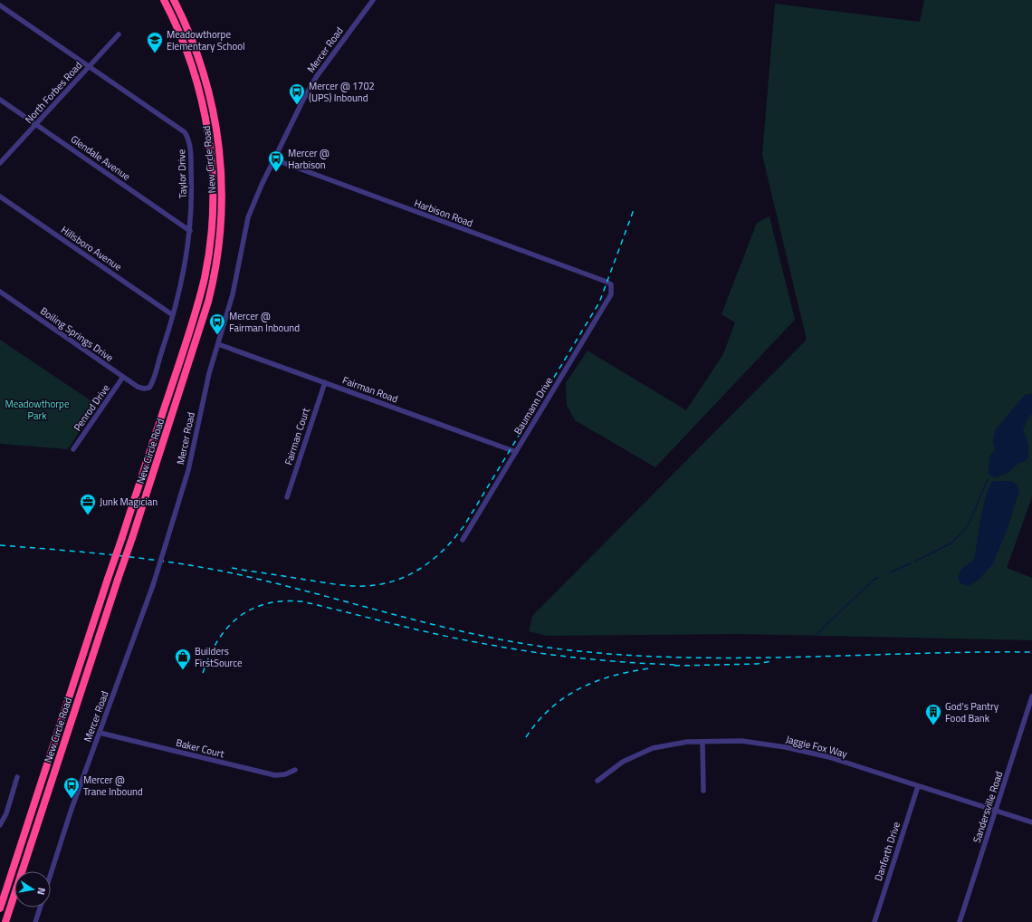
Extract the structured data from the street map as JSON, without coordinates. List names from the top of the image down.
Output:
{
  "streets": {
    "highway": ["New Circle Road"],
    "street": [
      "Mercer Road",
      "North Forbes Road",
      "Glendale Avenue",
      "Taylor Drive",
      "Harbison Road",
      "Hillsboro Avenue",
      "Boiling Springs Drive",
      "Fairman Road",
      "Baumann Drive",
      "Penrod Drive",
      "Fairman Court",
      "Jaggie Fox Way",
      "Baker Court",
      "Sandersville Road",
      "Danforth Drive"
    ]
  },
  "crossings": [
    ["Mercer Road", "Harbison Road"],
    ["Mercer Road", "Fairman Road"],
    ["Mercer Road", "Baker Court"],
    ["North Forbes Road", "Glendale Avenue"],
    ["North Forbes Road", "Taylor Drive"],
    ["Glendale Avenue", "Taylor Drive"],
    ["Taylor Drive", "Hillsboro Avenue"],
    ["Taylor Drive", "Boiling Springs Drive"],
    ["Harbison Road", "Baumann Drive"],
    ["Boiling Springs Drive", "Penrod Drive"],
    ["Fairman Road", "Baumann Drive"],
    ["Fairman Road", "Fairman Court"],
    ["Jaggie Fox Way", "Sandersville Road"],
    ["Jaggie Fox Way", "Danforth Drive"]
  ],
  "parks": ["Meadowthorpe Park"],
  "places": {
    "school or university": ["Meadowthorpe Elementary School"],
    "bus stop": [
      "Mercer @ 1702 (UPS) Inbound",
      "Mercer @ Harbison",
      "Mercer @ Fairman Inbound",
      "Mercer @ Trane Inbound"
    ],
    "office": ["Junk Magician"],
    "shop": ["Builders FirstSource"],
    "building": ["God's Pantry Food Bank"]
  },
  "north": "right"
}
